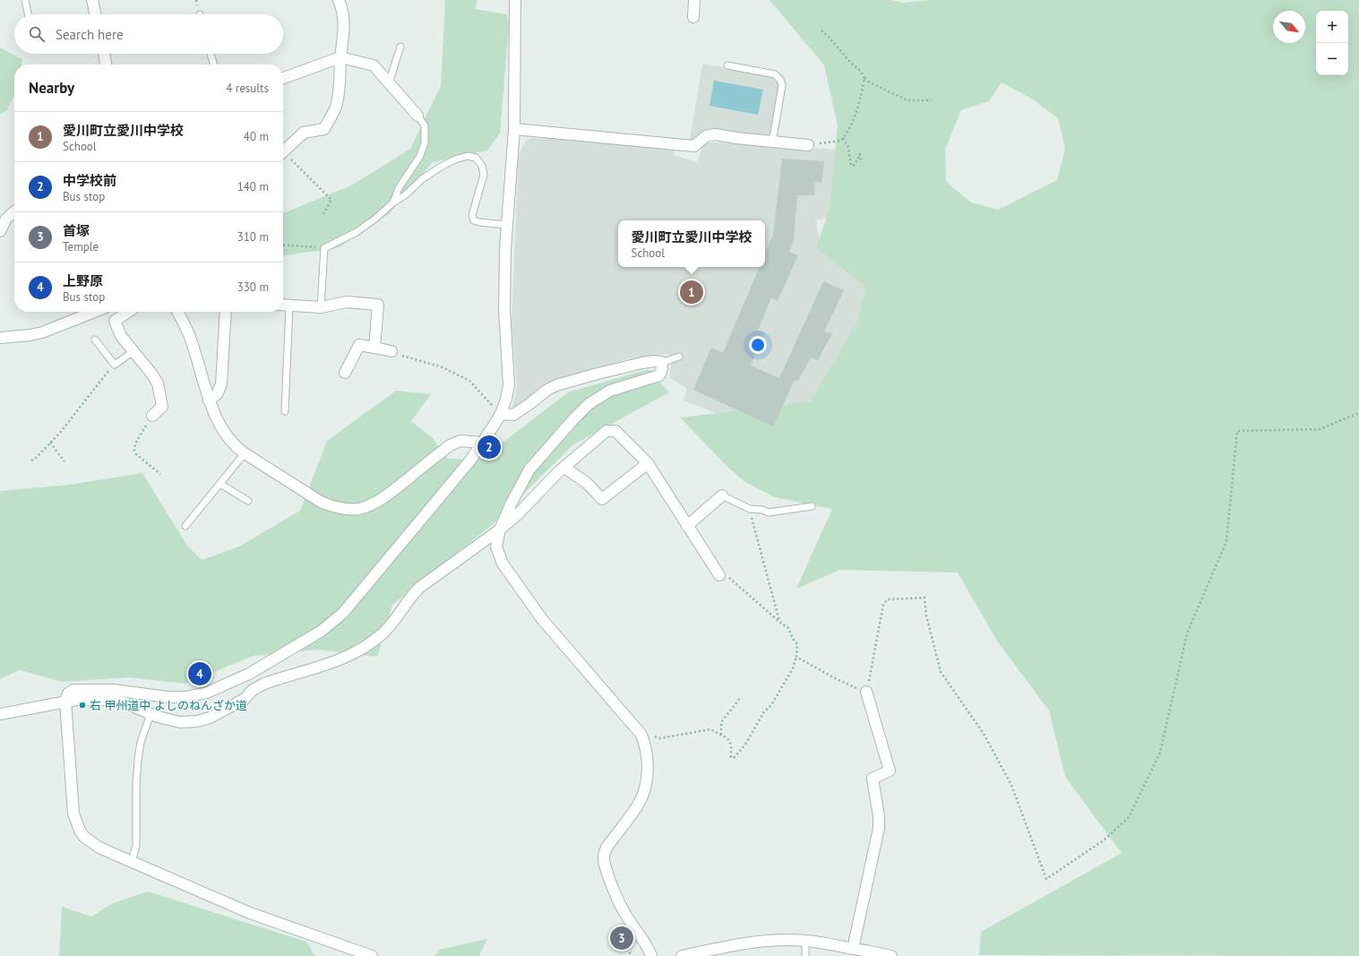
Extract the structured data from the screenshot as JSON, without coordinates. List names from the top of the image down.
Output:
{
  "places": ["右 甲州道中 よしのねんざか道"],
  "north": "bottom right",
  "page": {
    "map_buttons": ["+", "−"],
    "search": "Search here",
    "heading": ["Nearby", "4 results"],
    "list": [
      {
        "mark": "1",
        "name": "愛川町立愛川中学校",
        "note": "School",
        "value": "40 m"
      },
      {
        "mark": "2",
        "name": "中学校前",
        "note": "Bus stop",
        "value": "140 m"
      },
      {
        "mark": "3",
        "name": "首塚",
        "note": "Temple",
        "value": "310 m"
      },
      {
        "mark": "4",
        "name": "上野原",
        "note": "Bus stop",
        "value": "330 m"
      }
    ],
    "popup": ["愛川町立愛川中学校", "School"],
    "pins": [
      "1",
      "2",
      "4",
      "3"
    ]
  }
}
